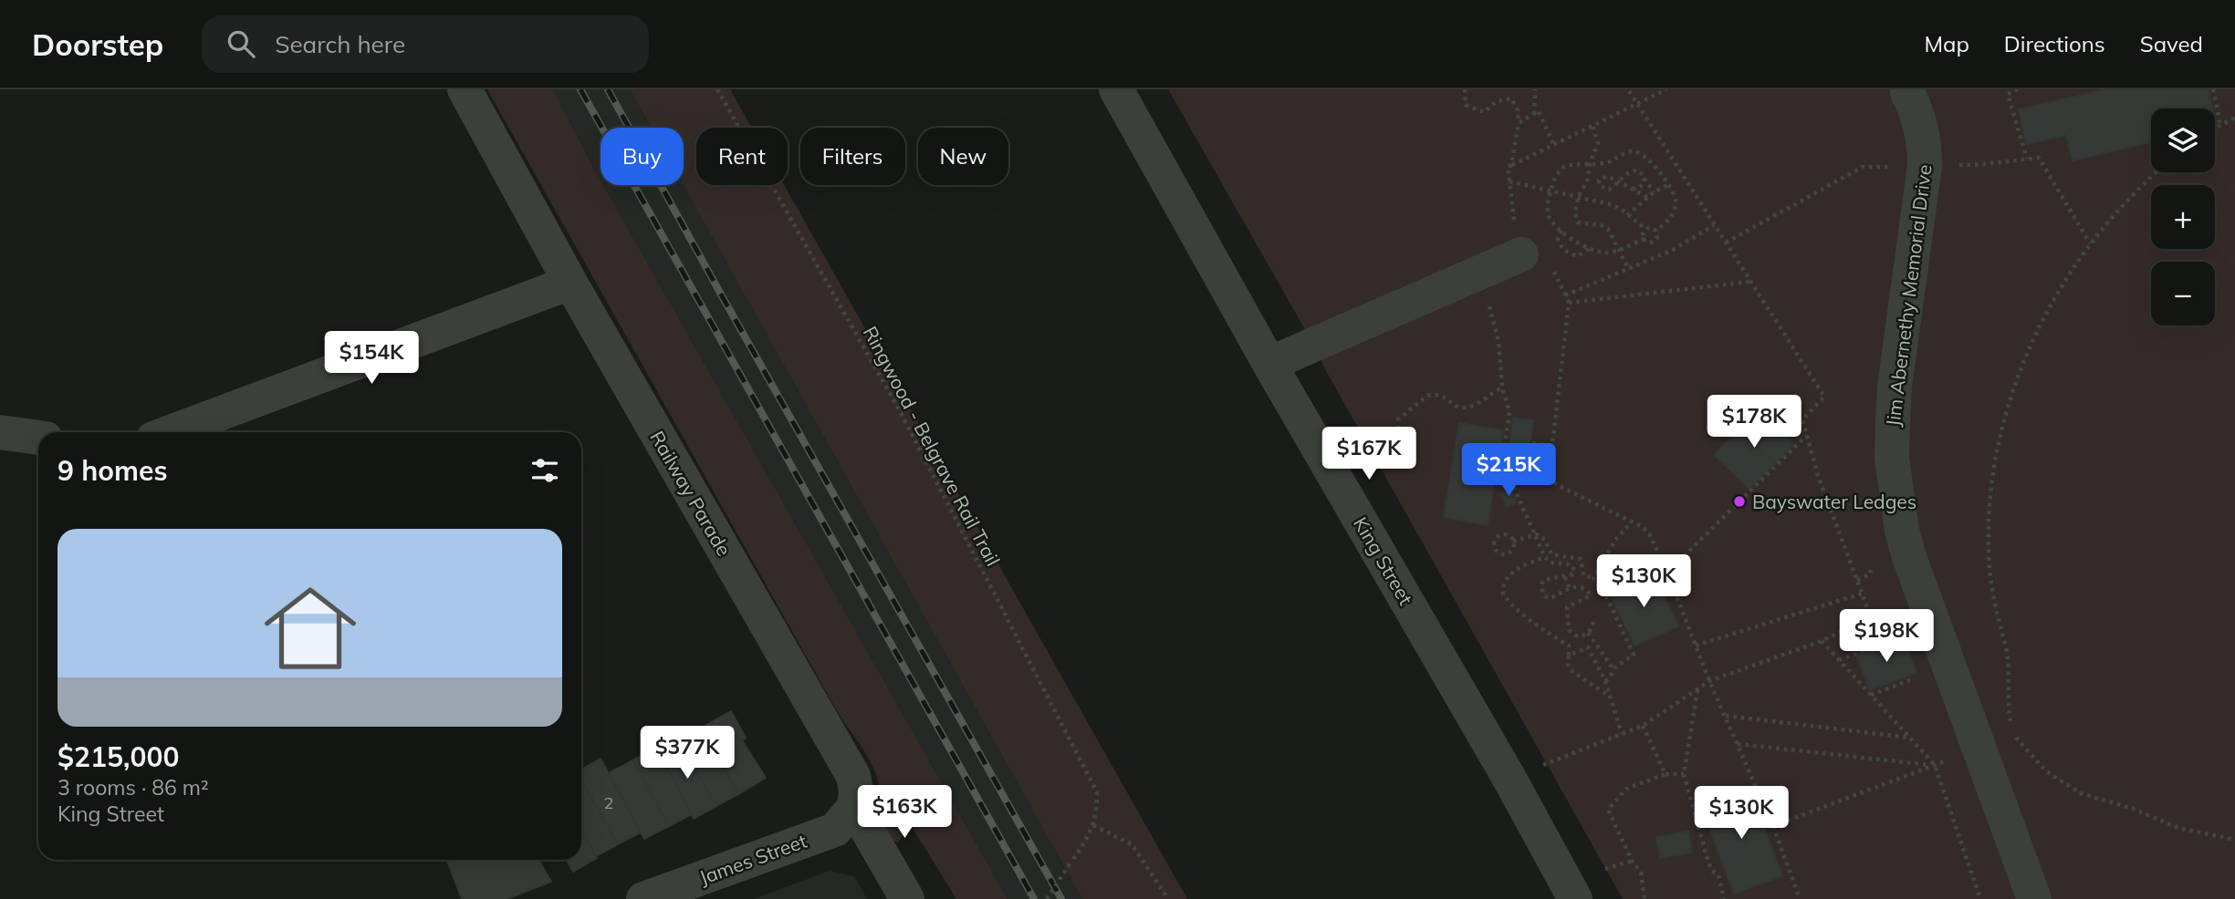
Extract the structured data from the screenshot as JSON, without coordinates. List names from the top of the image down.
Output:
{
  "streets": {
    "street": [
      "Jim Abernethy Memorial Drive",
      "Railway Parade",
      "King Street",
      "James Street"
    ],
    "path": ["Ringwood - Belgrave Rail Trail"]
  },
  "crossings": [
    ["Railway Parade", "James Street"]
  ],
  "places": ["Bayswater Ledges"],
  "house_numbers": ["2"],
  "page": {
    "header": "Doorstep",
    "search": "Search here",
    "nav": ["Map", "Directions", "Saved"],
    "map_buttons": ["+", "−"],
    "chip": [
      "Buy",
      "Rent",
      "Filters",
      "New"
    ],
    "price": [
      "$154K",
      "$178K",
      "$167K",
      "$215K",
      "$130K",
      "$198K",
      "$377K",
      "$163K",
      "$130K"
    ],
    "heading": "9 homes",
    "list": [
      {
        "name": "$215,000",
        "note": "3 rooms · 86 m² · King Street"
      }
    ]
  }
}
